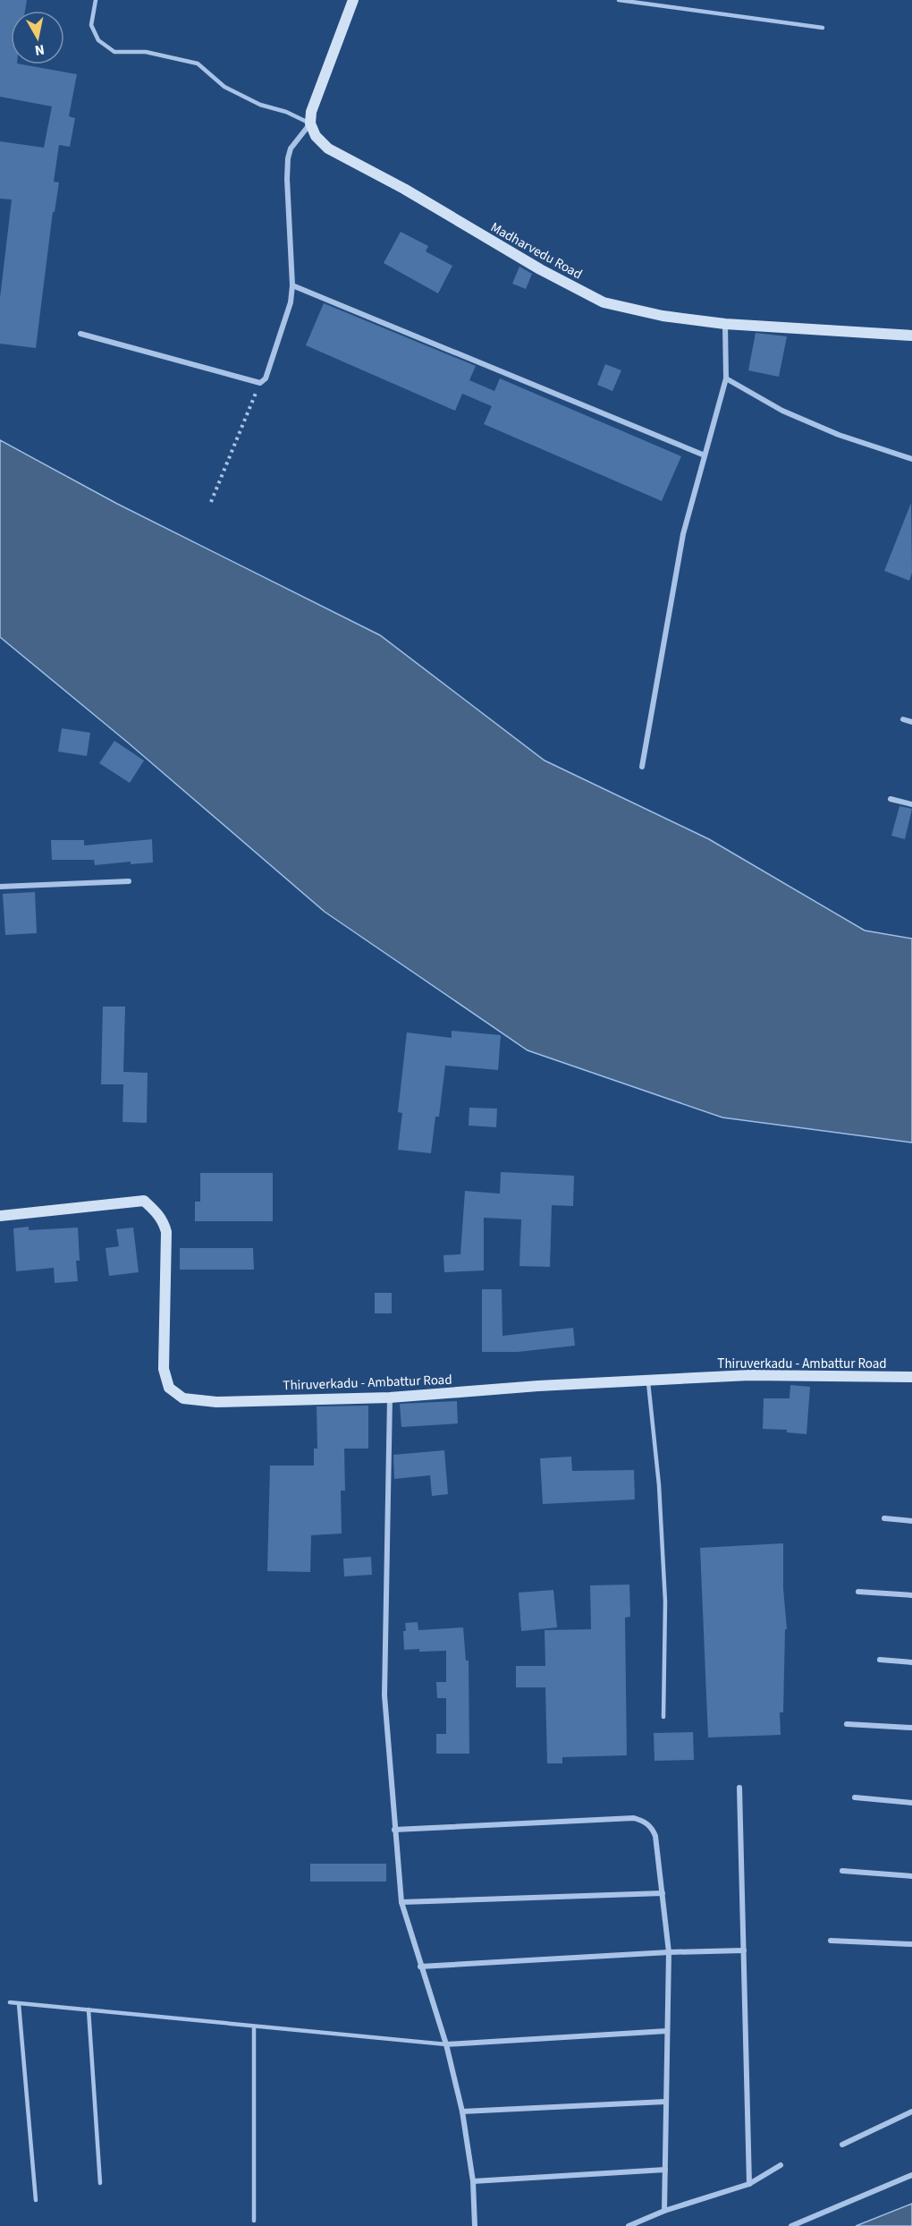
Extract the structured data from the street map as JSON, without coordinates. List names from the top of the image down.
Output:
{
  "streets": {
    "main road": ["Madharvedu Road", "Thiruverkadu - Ambattur Road"]
  },
  "north": "bottom"
}
